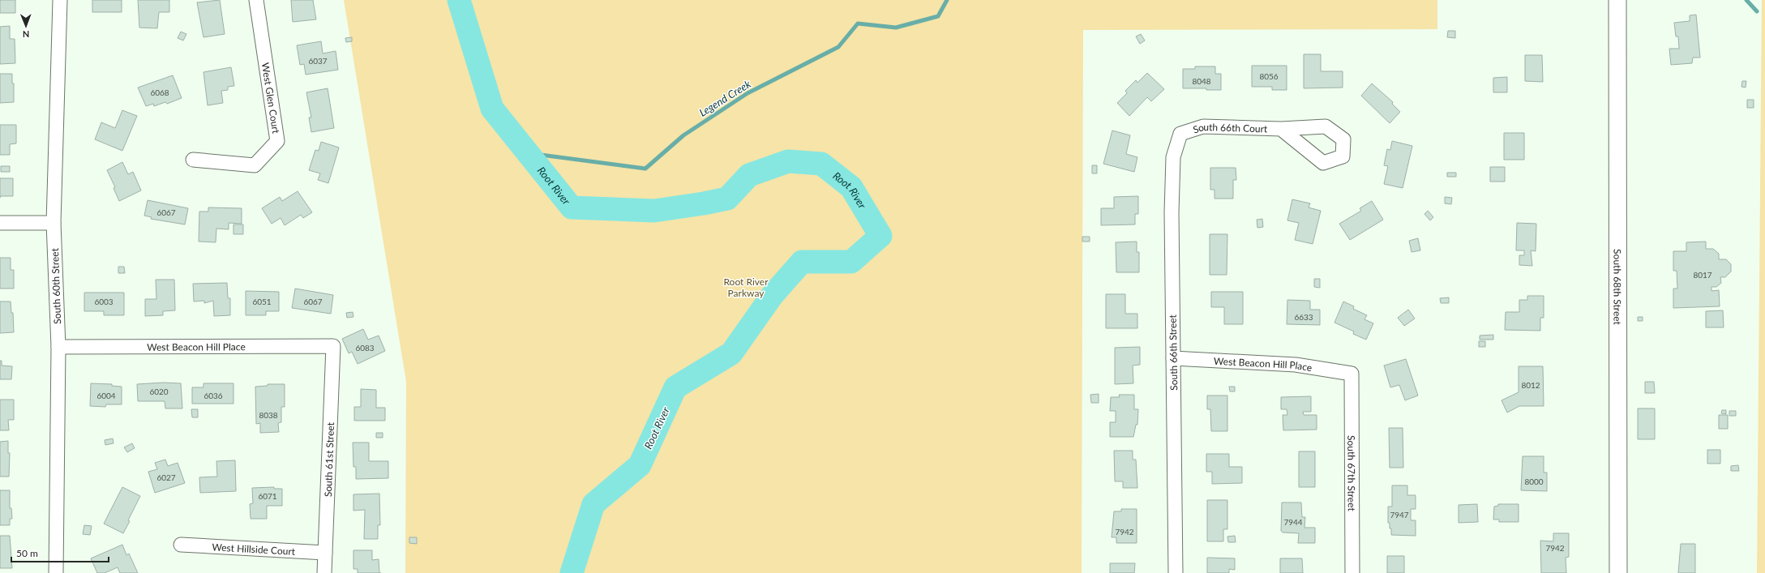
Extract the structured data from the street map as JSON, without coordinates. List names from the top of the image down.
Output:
{
  "streets": {
    "street": [
      "West Glen Court",
      "South 66th Court",
      "South 60th Street",
      "South 68th Street",
      "West Beacon Hill Place",
      "South 66th Street",
      "South 61st Street",
      "South 67th Street",
      "West Hillside Court"
    ]
  },
  "crossings": [
    ["South 66th Court", "South 66th Street"],
    ["South 60th Street", "West Beacon Hill Place"],
    ["West Beacon Hill Place", "South 66th Street"],
    ["West Beacon Hill Place", "South 61st Street"],
    ["West Beacon Hill Place", "South 67th Street"],
    ["South 61st Street", "West Hillside Court"]
  ],
  "water": ["Legend Creek", "Root River"],
  "parks": ["Root River Parkway"],
  "house_numbers": [
    "6037",
    "8056",
    "8048",
    "6068",
    "6067",
    "8017",
    "6003",
    "6051",
    "6067",
    "6633",
    "6083",
    "8012",
    "6020",
    "6004",
    "6036",
    "8038",
    "6027",
    "8000",
    "6071",
    "7947",
    "7944",
    "7942",
    "7942"
  ],
  "scale_bar": "50 m",
  "north": "bottom"
}
